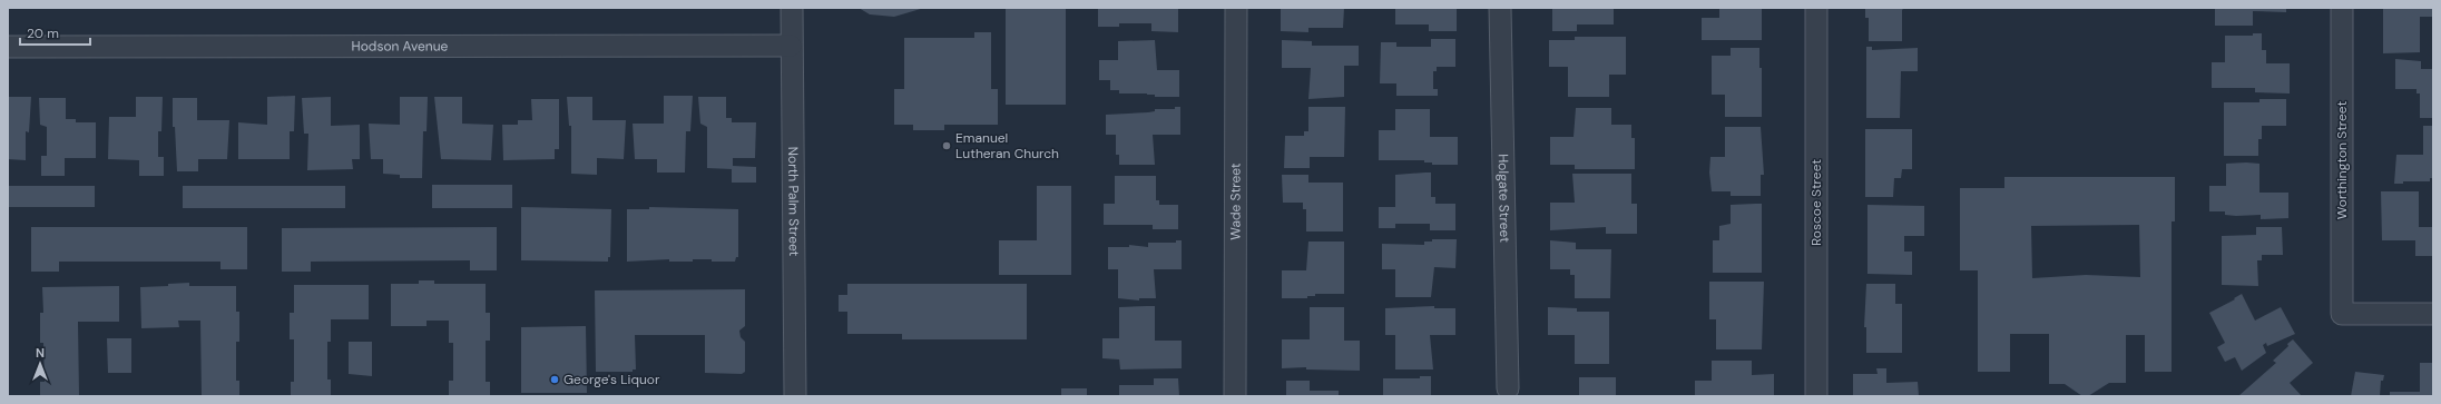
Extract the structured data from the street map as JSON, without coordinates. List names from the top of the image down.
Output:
{
  "streets": {
    "street": [
      "Hodson Avenue",
      "Worthington Street",
      "Holgate Street",
      "North Palm Street",
      "Wade Street",
      "Roscoe Street"
    ]
  },
  "crossings": [
    ["Hodson Avenue", "North Palm Street"]
  ],
  "places": ["Emanuel Lutheran Church", "George's Liquor"],
  "scale_bar": "20 m",
  "north": "top"
}
